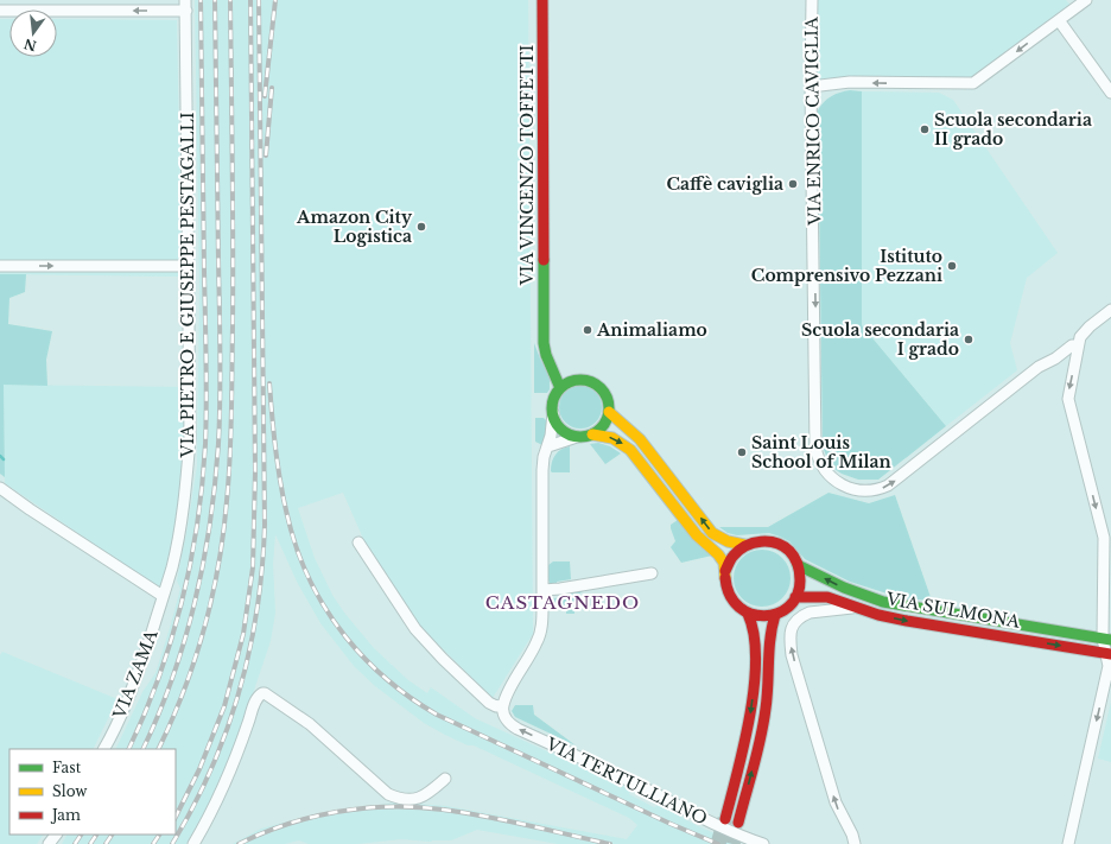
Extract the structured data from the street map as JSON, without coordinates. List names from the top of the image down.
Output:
{
  "streets": {
    "street": [
      "VIA ENRICO CAVIGLIA",
      "VIA VINCENZO TOFFETTI",
      "VIA PIETRO E GIUSEPPE PESTAGALLI",
      "VIA SULMONA",
      "VIA ZAMA",
      "VIA TERTULLIANO"
    ]
  },
  "crossings": [
    ["VIA VINCENZO TOFFETTI", "VIA SULMONA"],
    ["VIA PIETRO E GIUSEPPE PESTAGALLI", "VIA ZAMA"]
  ],
  "one_way": ["VIA TERTULLIANO"],
  "districts": ["CASTAGNEDO"],
  "places": [
    "Scuola secondaria II grado",
    "Caffè caviglia",
    "Amazon City Logistica",
    "Istituto Comprensivo Pezzani",
    "Animaliamo",
    "Scuola secondaria I grado",
    "Saint Louis School of Milan"
  ],
  "legend": ["Fast", "Slow", "Jam"],
  "north": "bottom"
}
